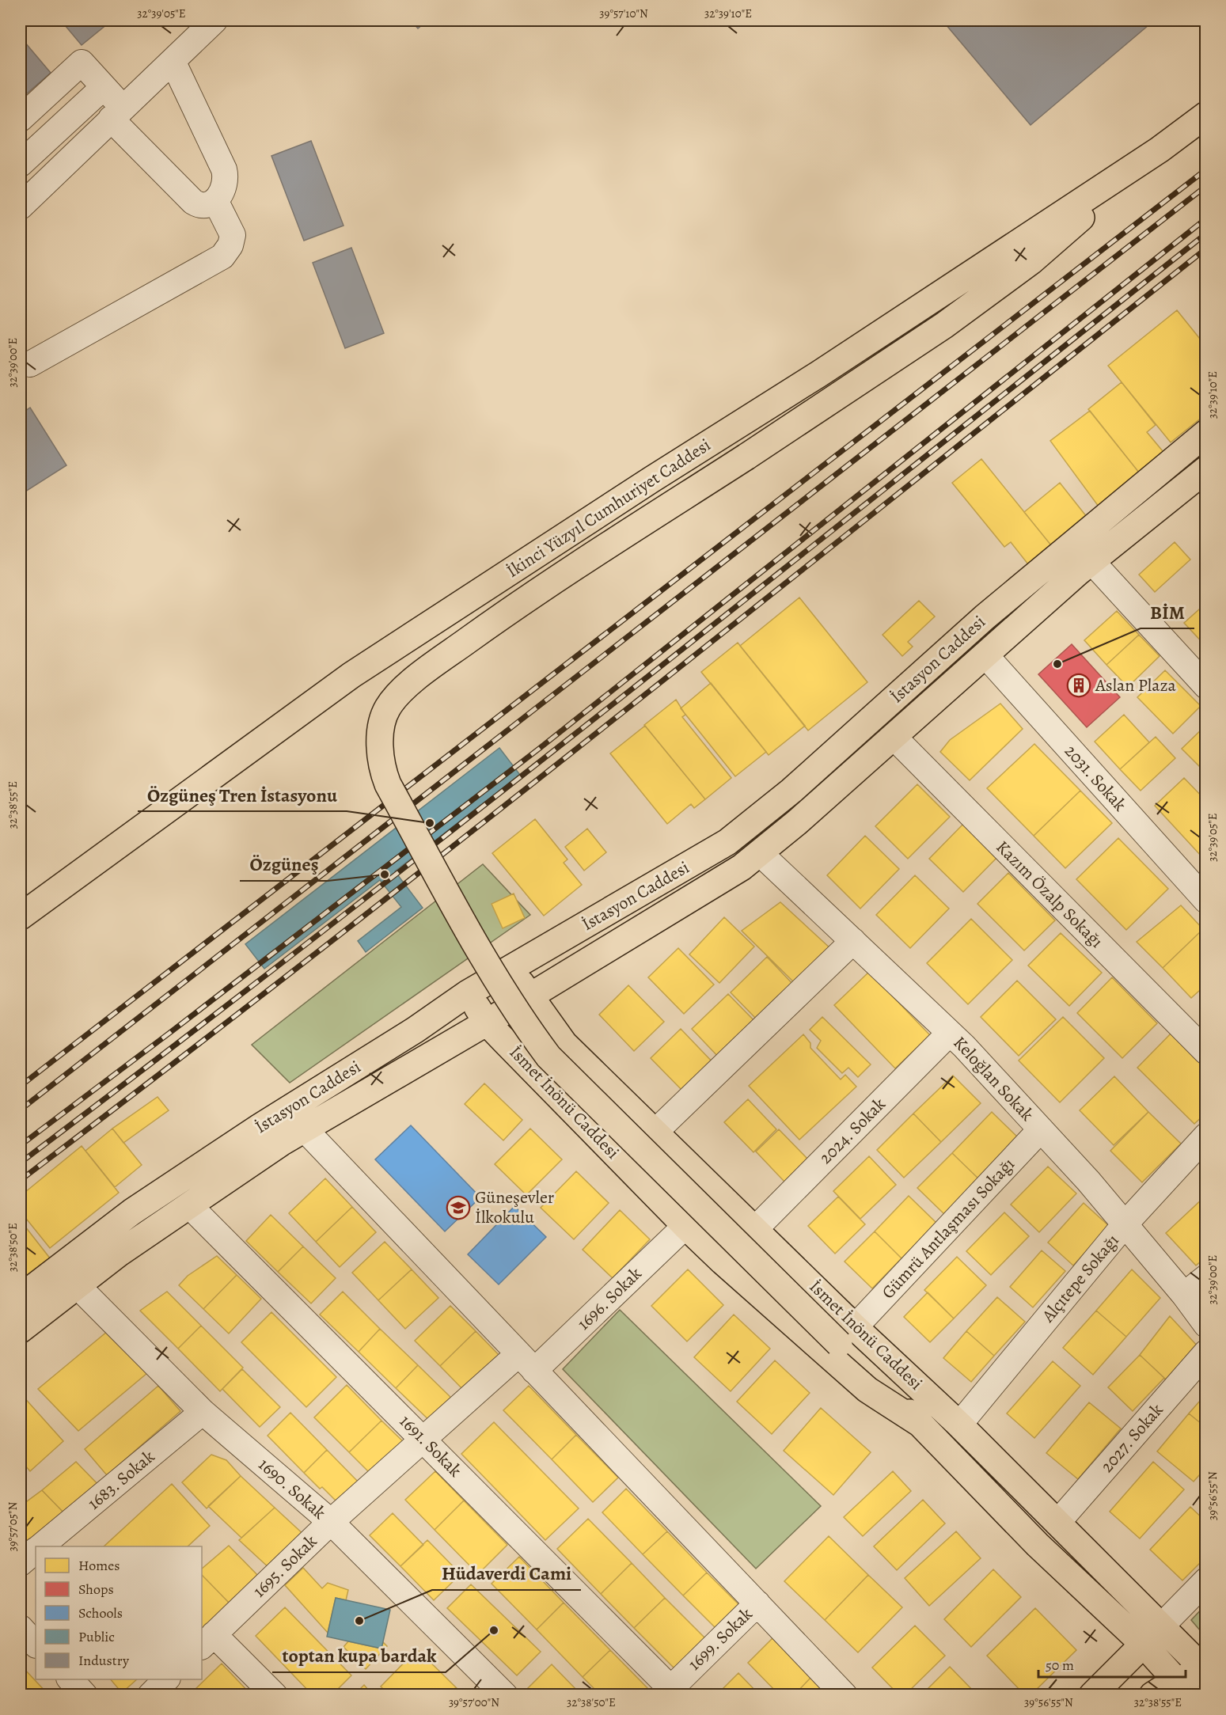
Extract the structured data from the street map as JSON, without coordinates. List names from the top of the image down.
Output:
{
  "streets": {
    "main road": ["İkinci Yüzyıl Cumhuriyet Caddesi", "İstasyon Caddesi", "İsmet İnönü Caddesi"],
    "street": [
      "2031. Sokak",
      "Kazım Özalp Sokağı",
      "Keloğlan Sokak",
      "2024. Sokak",
      "Gümrü Antlaşması Sokağı",
      "Alçıtepe Sokağı",
      "1696. Sokak",
      "2027. Sokak",
      "1691. Sokak",
      "1683. Sokak",
      "1690. Sokak",
      "1695. Sokak",
      "1699. Sokak"
    ]
  },
  "crossings": [
    ["İstasyon Caddesi", "2031. Sokak"],
    ["İstasyon Caddesi", "Kazım Özalp Sokağı"],
    ["İstasyon Caddesi", "Keloğlan Sokak"],
    ["İstasyon Caddesi", "İsmet İnönü Caddesi"],
    ["İstasyon Caddesi", "1691. Sokak"],
    ["İstasyon Caddesi", "1690. Sokak"],
    ["Keloğlan Sokak", "2024. Sokak"],
    ["Keloğlan Sokak", "Gümrü Antlaşması Sokağı"],
    ["Keloğlan Sokak", "Alçıtepe Sokağı"],
    ["İsmet İnönü Caddesi", "2024. Sokak"],
    ["İsmet İnönü Caddesi", "Gümrü Antlaşması Sokağı"],
    ["İsmet İnönü Caddesi", "Alçıtepe Sokağı"],
    ["İsmet İnönü Caddesi", "1696. Sokak"],
    ["İsmet İnönü Caddesi", "2027. Sokak"],
    ["1696. Sokak", "1695. Sokak"],
    ["1691. Sokak", "1695. Sokak"],
    ["1691. Sokak", "1699. Sokak"],
    ["1683. Sokak", "1690. Sokak"],
    ["1690. Sokak", "1695. Sokak"]
  ],
  "places": {
    "other": [
      "BİM",
      "Özgüneş Tren İstasyonu",
      "Özgüneş",
      "Hüdaverdi Cami",
      "toptan kupa bardak"
    ],
    "building": ["Aslan Plaza"],
    "school or university": ["Güneşevler İlkokulu"]
  },
  "legend": [
    "Homes",
    "Shops",
    "Schools",
    "Public",
    "Industry"
  ],
  "scale_bar": "50 m",
  "coordinates": [
    "32°39'05\"E",
    "39°57'10\"N",
    "32°39'10\"E",
    "32°39'00\"E",
    "32°38'55\"E",
    "32°38'50\"E",
    "39°56'55\"N",
    "39°57'05\"N",
    "39°57'00\"N"
  ]
}
